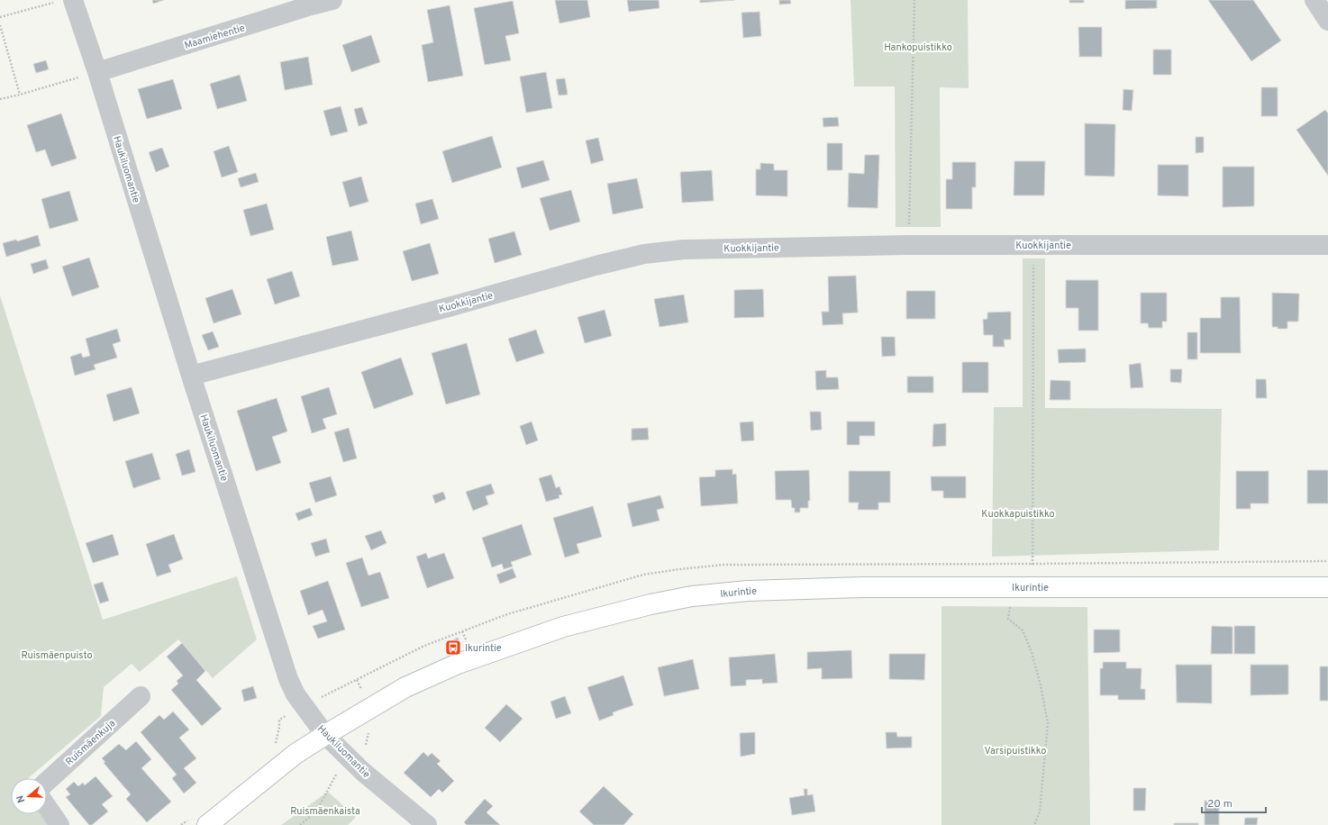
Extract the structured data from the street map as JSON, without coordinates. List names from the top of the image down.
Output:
{
  "streets": {
    "main road": ["Ikurintie"],
    "street": [
      "Maamiehentie",
      "Haukiluomantie",
      "Kuokkijantie",
      "Ruismäenkuja"
    ]
  },
  "crossings": [
    ["Maamiehentie", "Haukiluomantie"],
    ["Haukiluomantie", "Kuokkijantie"],
    ["Haukiluomantie", "Ikurintie"]
  ],
  "parks": [
    "Hankopuistikko",
    "Kuokkapuistikko",
    "Ruismäenpuisto",
    "Varsipuistikko",
    "Ruismäenkaista"
  ],
  "places": {
    "bus stop": ["Ikurintie"]
  },
  "scale_bar": "20 m",
  "north": "left"
}
